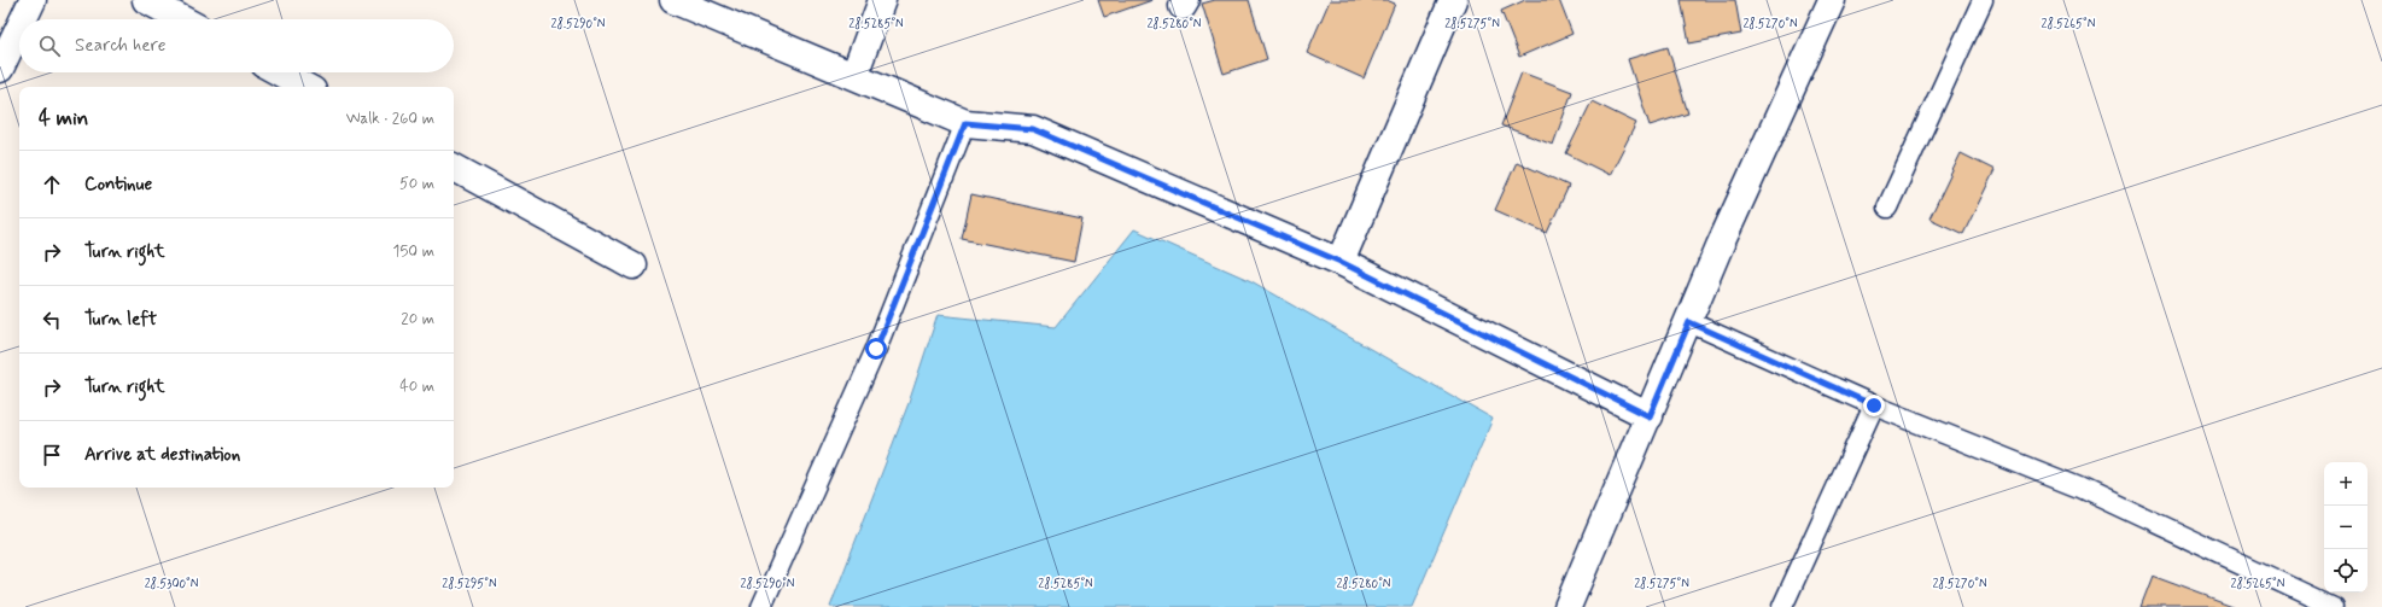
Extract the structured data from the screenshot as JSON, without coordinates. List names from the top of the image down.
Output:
{
  "page": {
    "search": "Search here",
    "heading": ["4 min", "Walk · 260 m"],
    "list": [
      ["Continue", "50 m"],
      ["Turn right", "150 m"],
      ["Turn left", "20 m"],
      ["Turn right", "40 m"],
      "Arrive at destination"
    ],
    "map_buttons": ["+", "−"]
  },
  "coordinates": [
    "28.5290°N",
    "28.5285°N",
    "28.5280°N",
    "28.5275°N",
    "28.5270°N",
    "28.5265°N",
    "28.5300°N",
    "28.5295°N"
  ]
}
